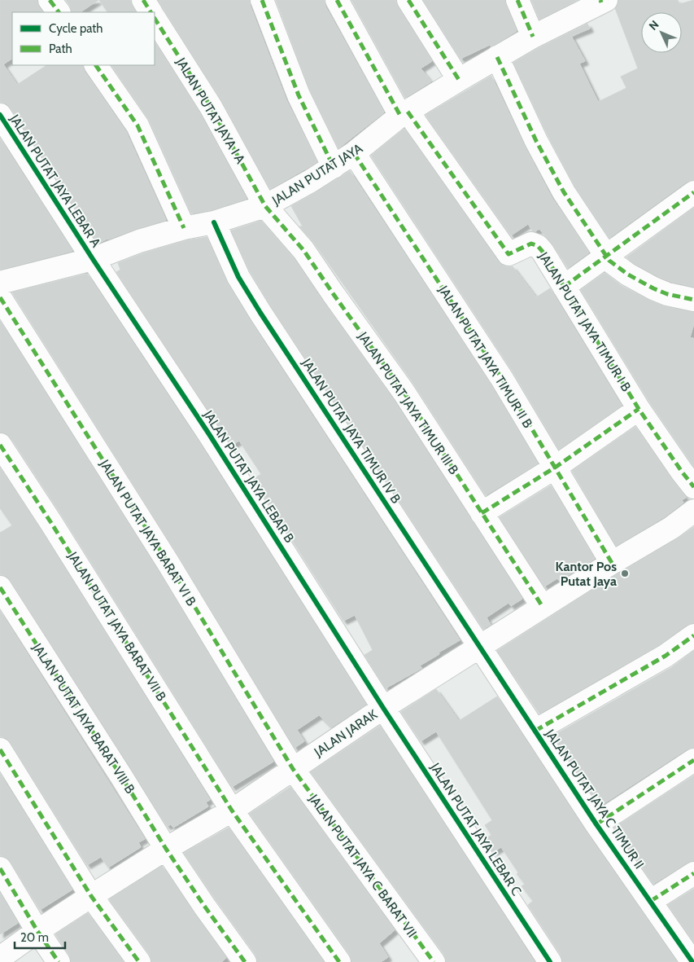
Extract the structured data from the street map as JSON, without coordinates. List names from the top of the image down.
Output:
{
  "streets": {
    "street": [
      "JALAN PUTAT JAYA I A",
      "JALAN PUTAT JAYA",
      "JALAN PUTAT JAYA LEBAR A",
      "JALAN PUTAT JAYA TIMUR I B",
      "JALAN PUTAT JAYA TIMUR II B",
      "JALAN PUTAT JAYA TIMUR III B",
      "JALAN PUTAT JAYA TIMUR IV B",
      "JALAN PUTAT JAYA LEBAR B",
      "JALAN PUTAT JAYA BARAT VI B",
      "JALAN PUTAT JAYA BARAT VII B",
      "JALAN PUTAT JAYA BARAT VIII B",
      "JALAN JARAK",
      "JALAN PUTAT JAYA C TIMUR II",
      "JALAN PUTAT JAYA LEBAR C",
      "JALAN PUTAT JAYA C BARAT VII"
    ]
  },
  "crossings": [
    ["JALAN PUTAT JAYA I A", "JALAN PUTAT JAYA"],
    ["JALAN PUTAT JAYA I A", "JALAN PUTAT JAYA TIMUR III B"],
    ["JALAN PUTAT JAYA", "JALAN PUTAT JAYA LEBAR A"],
    ["JALAN PUTAT JAYA", "JALAN PUTAT JAYA TIMUR I B"],
    ["JALAN PUTAT JAYA", "JALAN PUTAT JAYA TIMUR II B"],
    ["JALAN PUTAT JAYA", "JALAN PUTAT JAYA TIMUR III B"],
    ["JALAN PUTAT JAYA", "JALAN PUTAT JAYA TIMUR IV B"],
    ["JALAN PUTAT JAYA", "JALAN PUTAT JAYA LEBAR B"],
    ["JALAN PUTAT JAYA LEBAR A", "JALAN PUTAT JAYA LEBAR B"],
    ["JALAN PUTAT JAYA TIMUR II B", "JALAN JARAK"],
    ["JALAN PUTAT JAYA TIMUR III B", "JALAN JARAK"],
    ["JALAN PUTAT JAYA TIMUR IV B", "JALAN JARAK"],
    ["JALAN PUTAT JAYA TIMUR IV B", "JALAN PUTAT JAYA C TIMUR II"],
    ["JALAN PUTAT JAYA LEBAR B", "JALAN JARAK"],
    ["JALAN PUTAT JAYA LEBAR B", "JALAN PUTAT JAYA LEBAR C"],
    ["JALAN PUTAT JAYA BARAT VI B", "JALAN JARAK"],
    ["JALAN PUTAT JAYA BARAT VI B", "JALAN PUTAT JAYA C BARAT VII"],
    ["JALAN PUTAT JAYA BARAT VII B", "JALAN JARAK"],
    ["JALAN PUTAT JAYA BARAT VIII B", "JALAN JARAK"],
    ["JALAN JARAK", "JALAN PUTAT JAYA C TIMUR II"],
    ["JALAN JARAK", "JALAN PUTAT JAYA LEBAR C"],
    ["JALAN JARAK", "JALAN PUTAT JAYA C BARAT VII"]
  ],
  "places": ["Kantor Pos Putat Jaya"],
  "legend": ["Cycle path", "Path"],
  "scale_bar": "20 m",
  "north": "top left"
}
